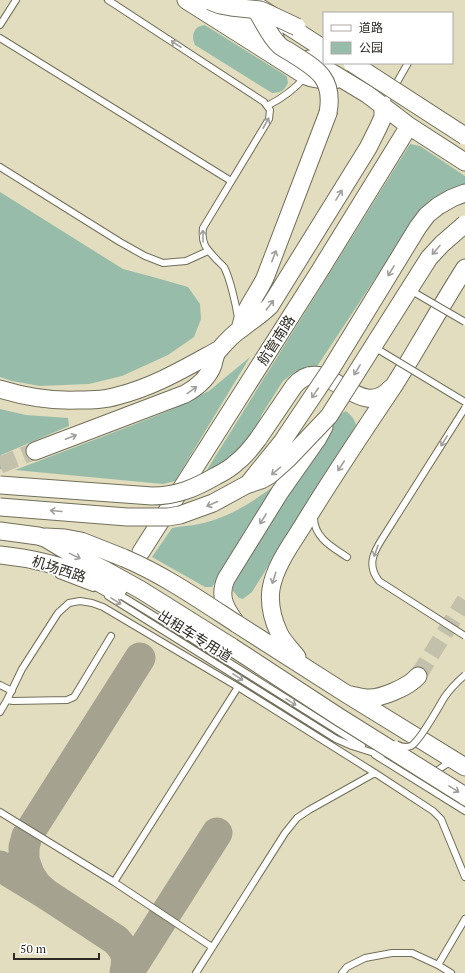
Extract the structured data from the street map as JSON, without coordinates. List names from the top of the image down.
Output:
{
  "streets": {
    "street": ["航管南路", "机场西路"],
    "lane": ["出租车专用道"]
  },
  "crossings": [
    ["机场西路", "出租车专用道"]
  ],
  "legend": ["道路", "公园"],
  "scale_bar": "50 m"
}
